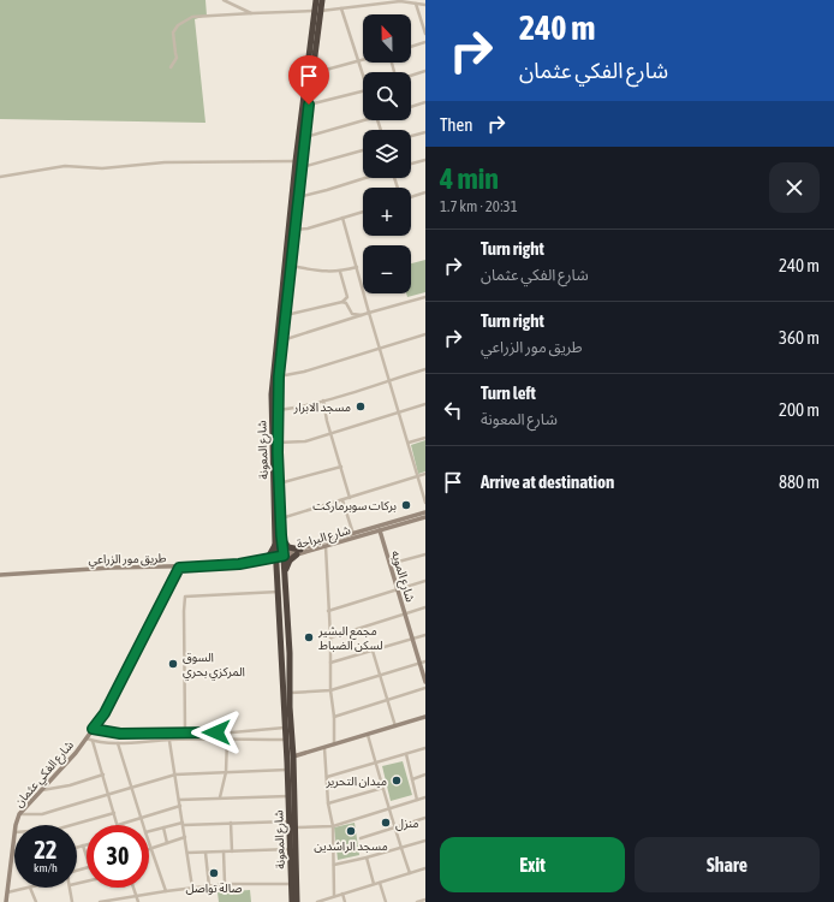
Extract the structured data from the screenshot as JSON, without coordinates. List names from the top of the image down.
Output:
{
  "streets": {
    "highway": ["شارع المعونة"],
    "street": [
      "شارع البراحة",
      "طريق مور الزراعي",
      "شارع المويه",
      "شارع الفكي عثمان"
    ]
  },
  "crossings": [
    ["شارع المعونة", "شارع البراحة"],
    ["شارع المعونة", "طريق مور الزراعي"],
    ["شارع البراحة", "طريق مور الزراعي"],
    ["شارع البراحة", "شارع المويه"],
    ["طريق مور الزراعي", "شارع الفكي عثمان"]
  ],
  "places": [
    "مسجد الابرار",
    "بركات سوبرماركت",
    "مجمع البشير لسكن الضباط",
    "السوق المركزي بحري",
    "ميدان التحرير",
    "منزل",
    "مسجد الراشدين",
    "صالة تواصل"
  ],
  "north": "top",
  "page": {
    "turn": ["240 m", "شارع الفكي عثمان"],
    "map_buttons": ["+", "−"],
    "then": "Then",
    "heading": ["4 min", "1.7 km · 20:31"],
    "list": [
      {
        "name": "Turn right",
        "note": "شارع الفكي عثمان",
        "value": "240 m"
      },
      {
        "name": "Turn right",
        "note": "طريق مور الزراعي",
        "value": "360 m"
      },
      {
        "name": "Turn left",
        "note": "شارع المعونة",
        "value": "200 m"
      },
      {
        "name": "Arrive at destination",
        "value": "880 m"
      }
    ],
    "speed": "22 km/h",
    "limit": "30",
    "buttons": ["Exit", "Share"]
  }
}
